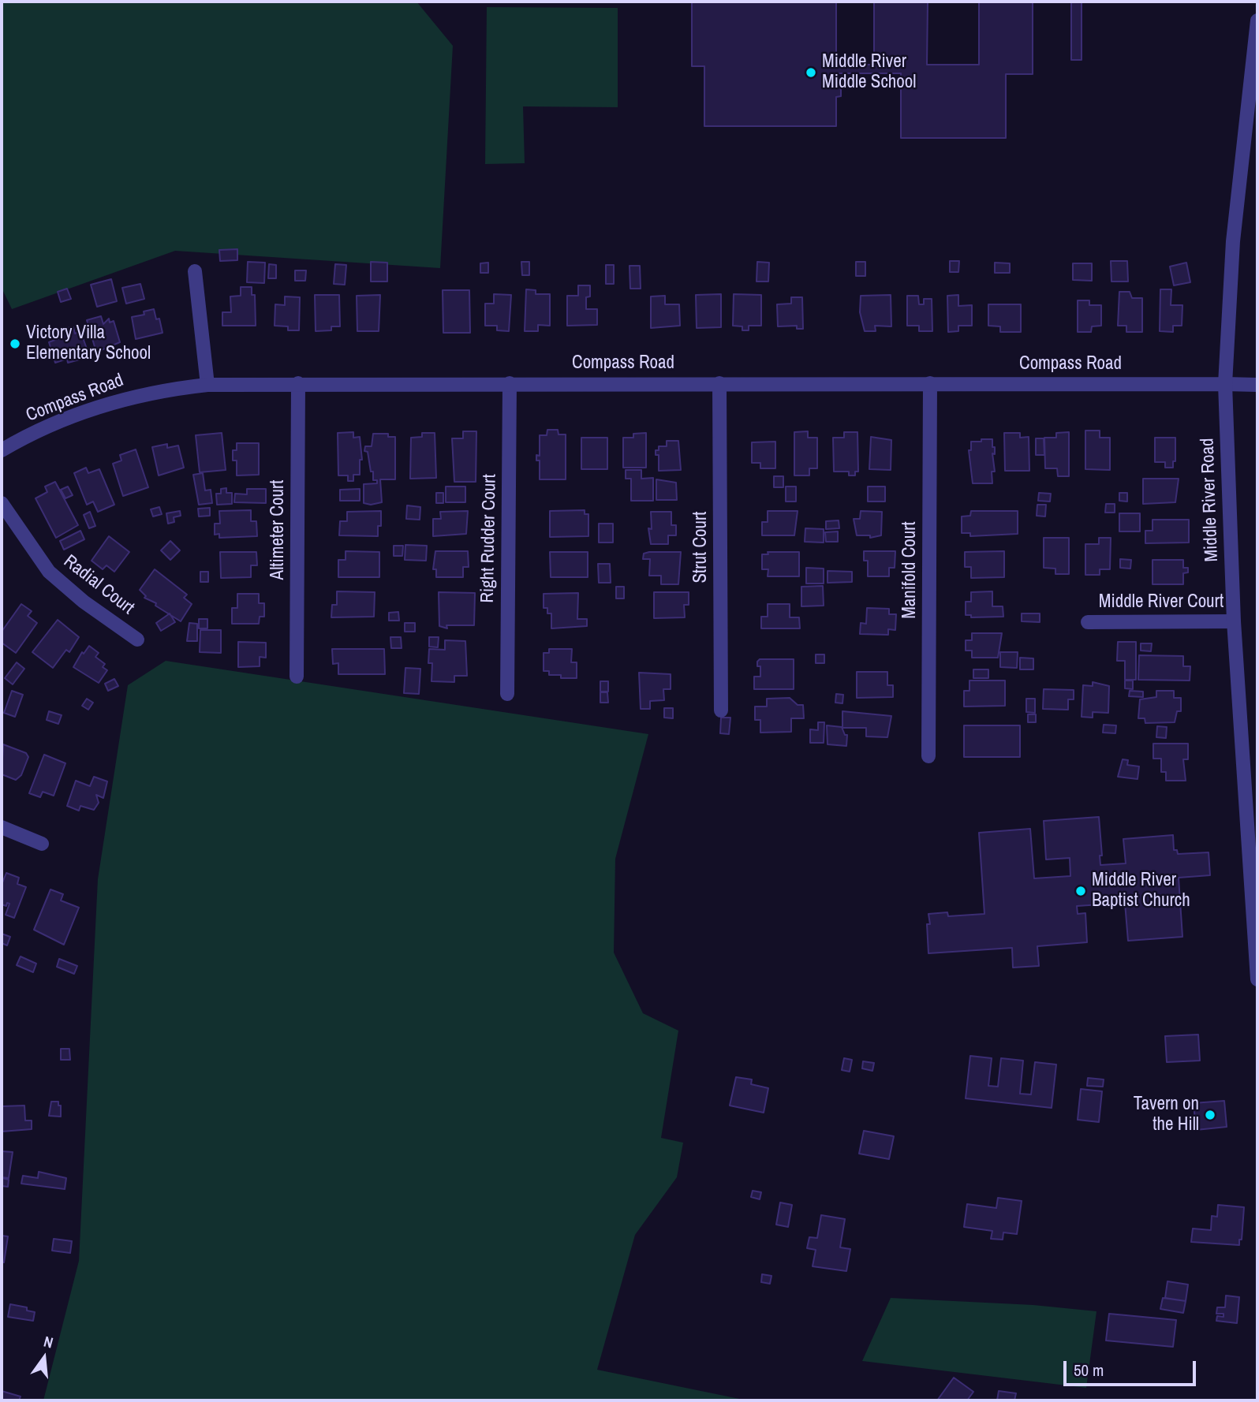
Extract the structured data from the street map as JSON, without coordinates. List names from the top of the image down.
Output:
{
  "streets": {
    "street": [
      "Compass Road",
      "Middle River Road",
      "Altimeter Court",
      "Right Rudder Court",
      "Strut Court",
      "Manifold Court",
      "Radial Court",
      "Middle River Court"
    ]
  },
  "crossings": [
    ["Compass Road", "Middle River Road"],
    ["Compass Road", "Altimeter Court"],
    ["Compass Road", "Right Rudder Court"],
    ["Compass Road", "Strut Court"],
    ["Compass Road", "Manifold Court"],
    ["Middle River Road", "Middle River Court"]
  ],
  "places": [
    "Middle River Middle School",
    "Victory Villa Elementary School",
    "Middle River Baptist Church",
    "Tavern on the Hill"
  ],
  "scale_bar": "50 m",
  "north": "top"
}
